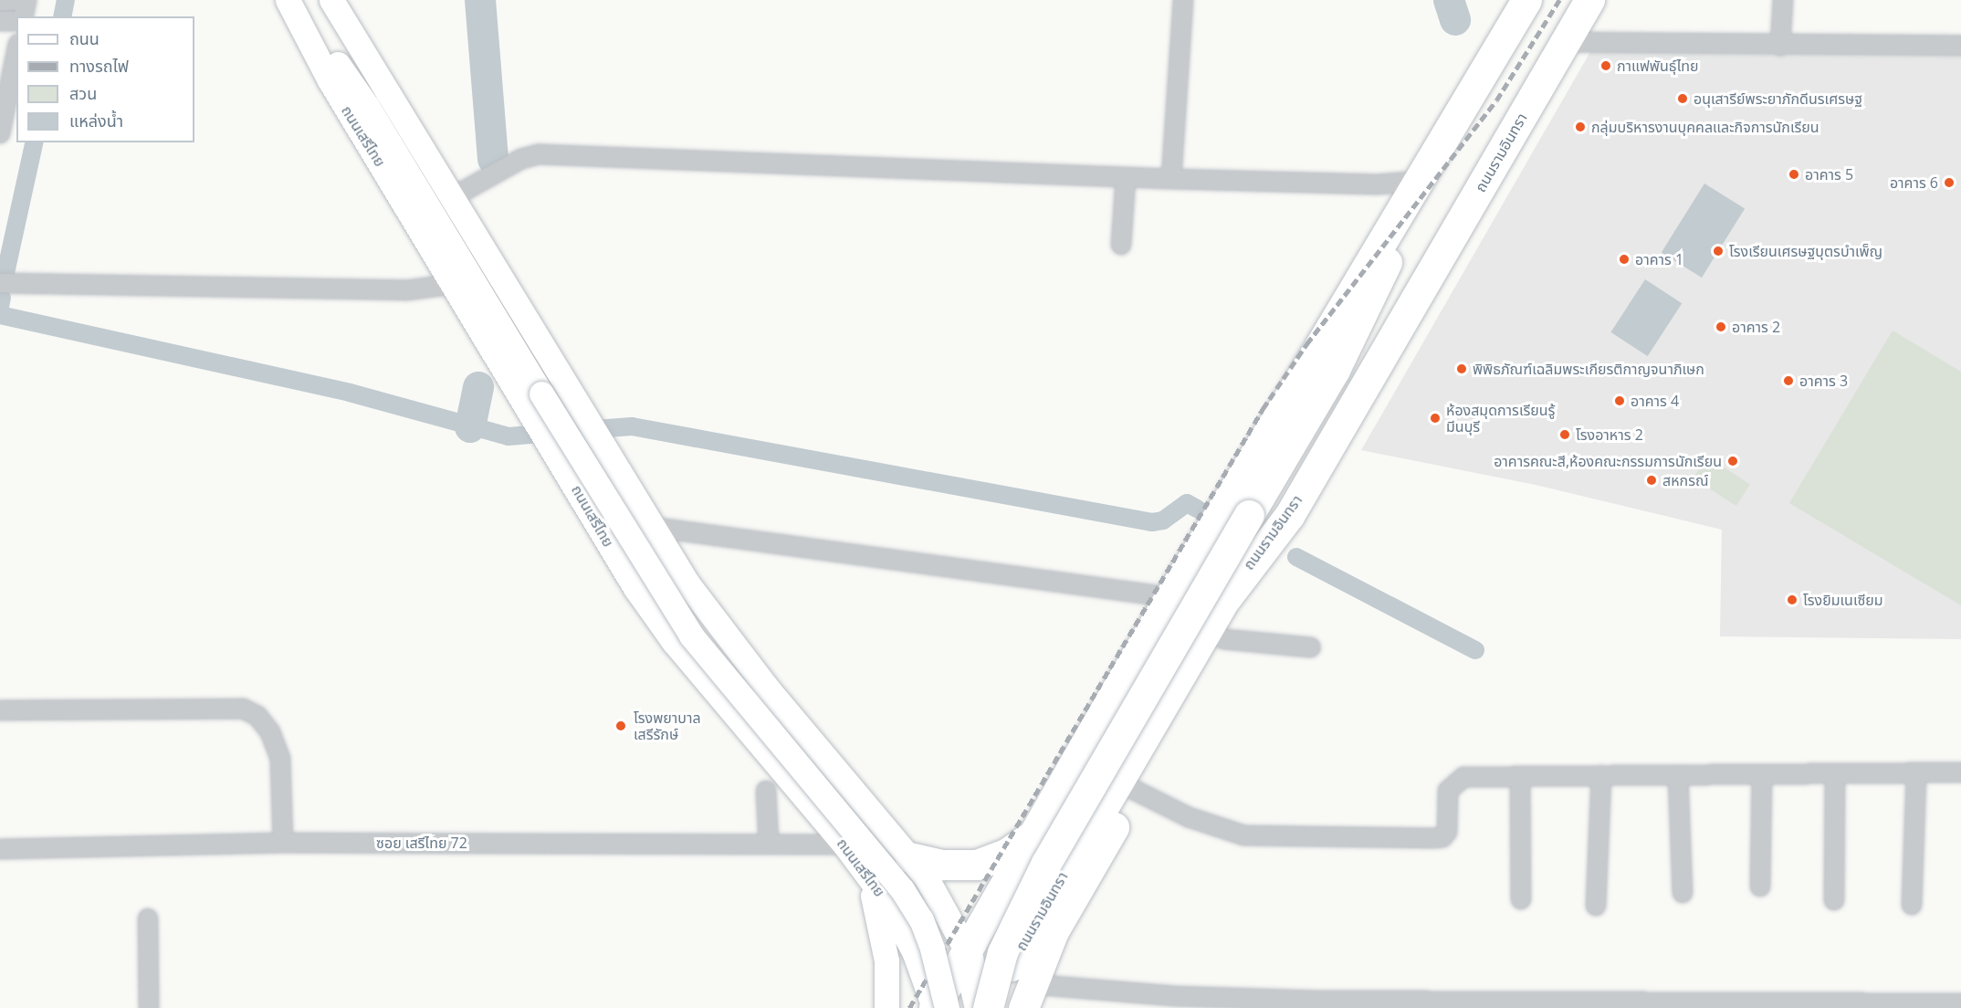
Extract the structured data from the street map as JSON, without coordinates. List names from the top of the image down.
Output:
{
  "streets": {
    "highway": ["ถนนรามอินทรา"],
    "main road": ["ถนนเสรีไทย"],
    "street": ["ซอย เสรีไทย 72"]
  },
  "crossings": [
    ["ถนนเสรีไทย", "ซอย เสรีไทย 72"]
  ],
  "places": [
    "กาแฟพันธ์ุไทย",
    "อนุเสารีย์พระยาภักดีนรเศรษฐ",
    "กลุ่มบริหารงานบุคคลและกิจการนักเรียน",
    "อาคาร 5",
    "อาคาร 6",
    "โรงเรียนเศรษฐบุตรบำเพ็ญ",
    "อาคาร 1",
    "อาคาร 2",
    "พิพิธภัณฑ์เฉลิมพระเกียรติกาญจนาภิเษก",
    "อาคาร 3",
    "อาคาร 4",
    "ห้องสมุดการเรียนรู้ มีนบุรี",
    "โรงอาหาร 2",
    "อาคารคณะสี,ห้องคณะกรรมการนักเรียน",
    "สหกรณ์",
    "โรงยิมเนเซียม",
    "โรงพยาบาล เสรีรักษ์"
  ],
  "legend": [
    "ถนน",
    "ทางรถไฟ",
    "สวน",
    "แหล่งน้ำ"
  ]
}
